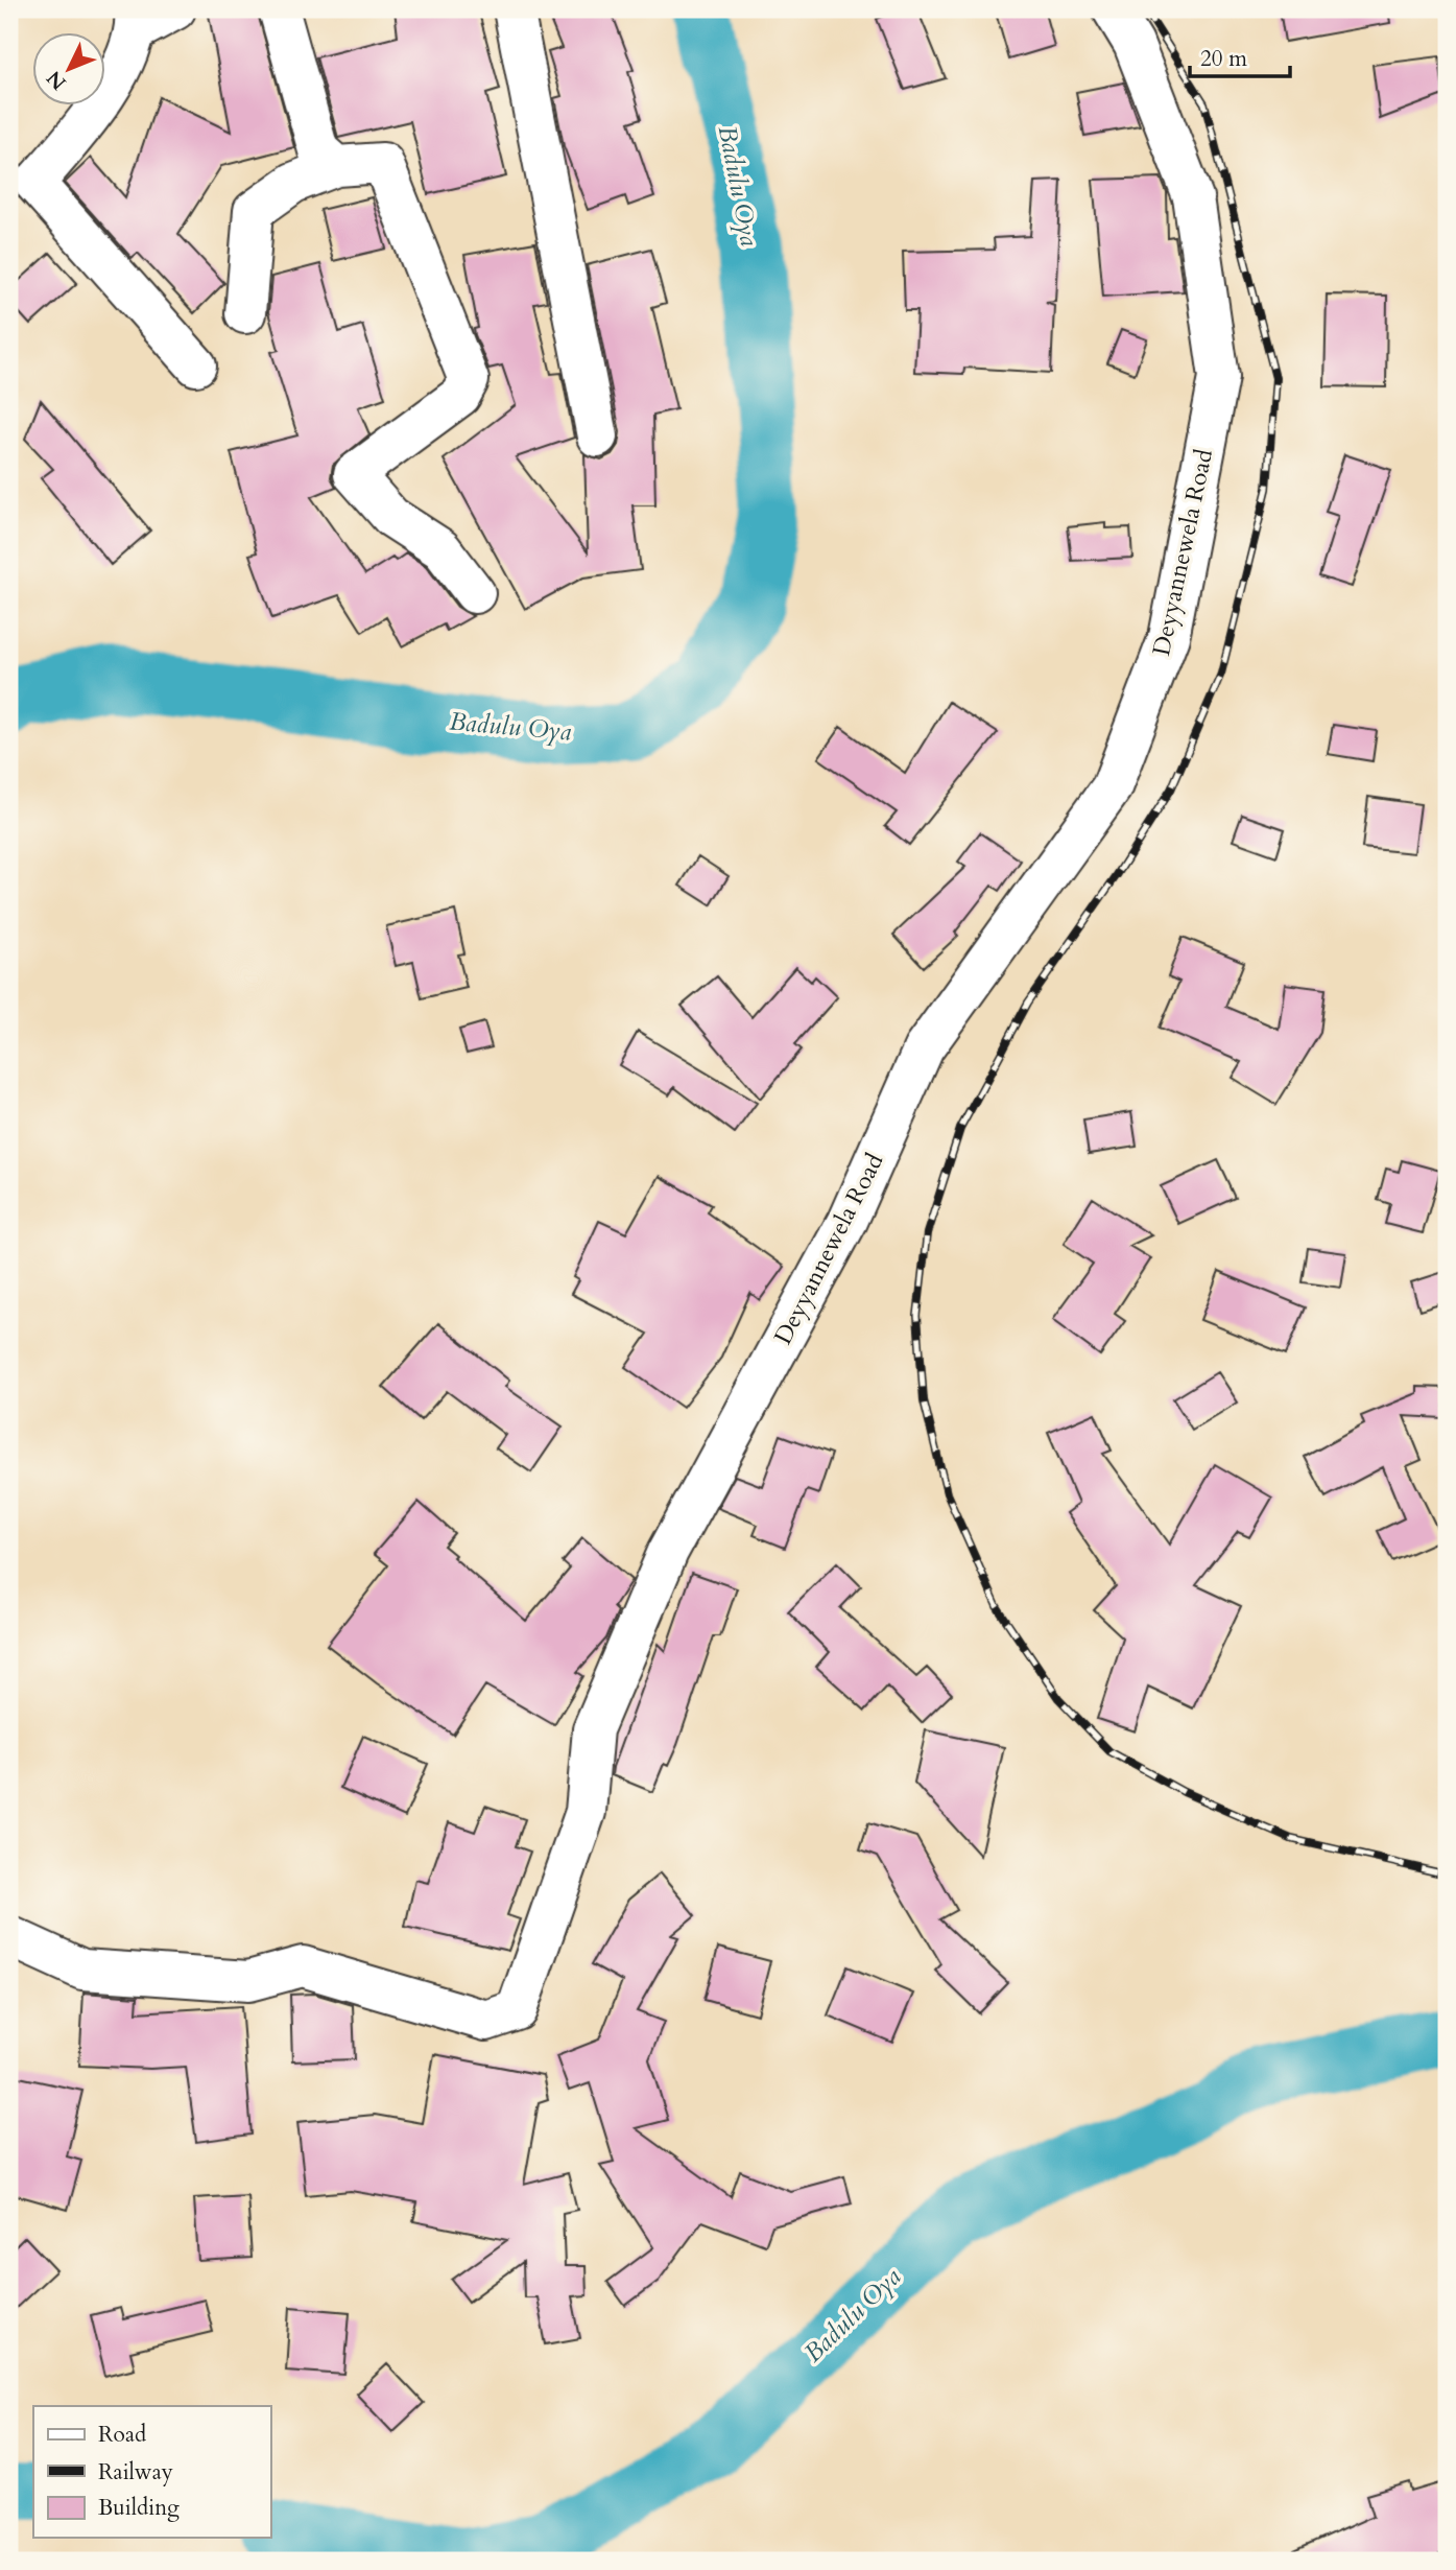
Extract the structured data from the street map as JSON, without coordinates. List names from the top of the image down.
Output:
{
  "streets": {
    "street": ["Deyyannewela Road"]
  },
  "water": ["Badulu Oya"],
  "legend": ["Road", "Railway", "Building"],
  "scale_bar": "20 m",
  "north": "bottom left"
}
